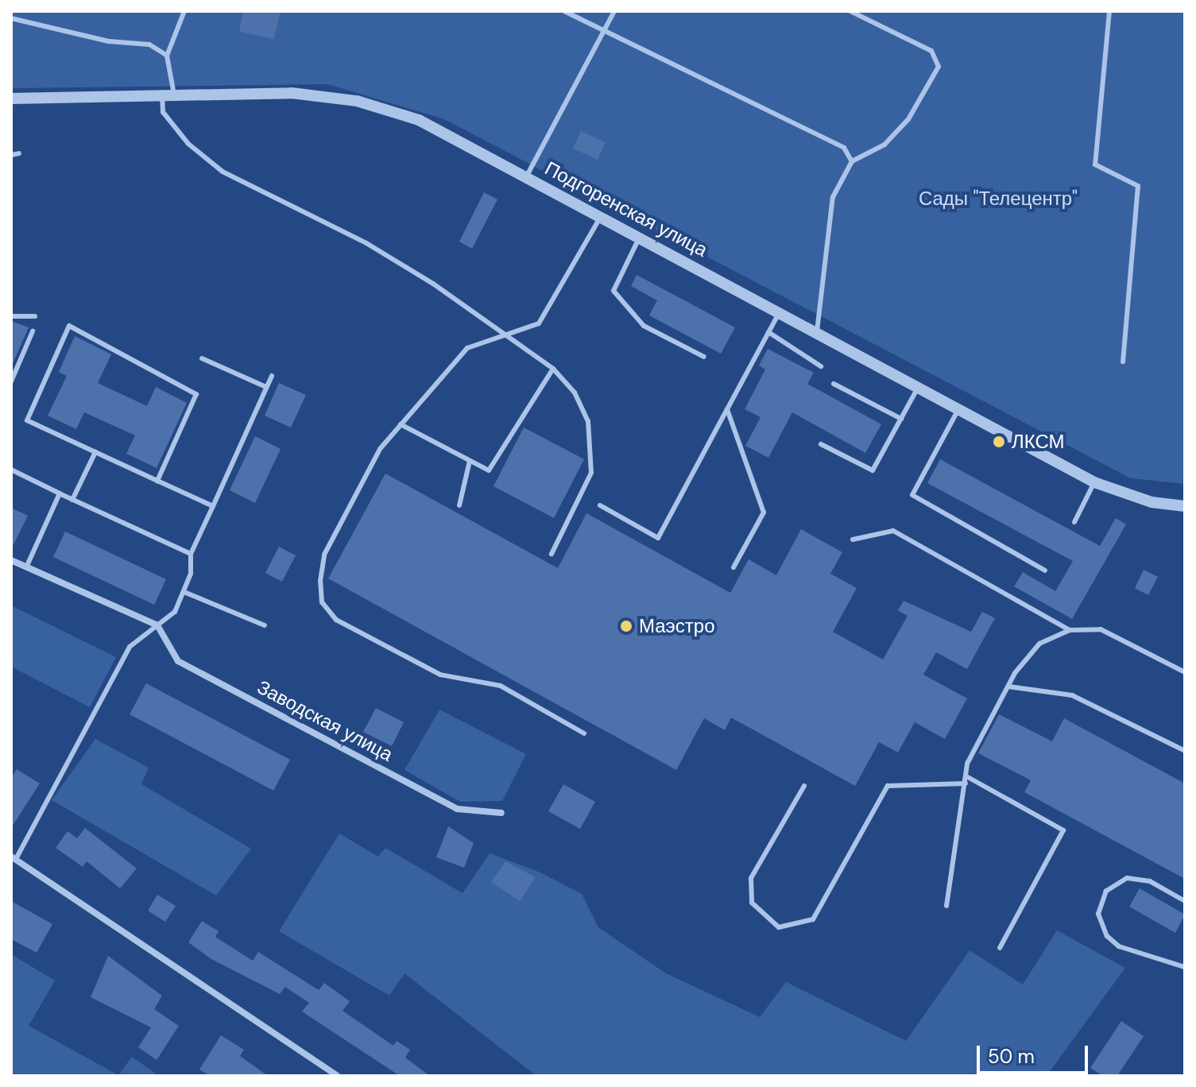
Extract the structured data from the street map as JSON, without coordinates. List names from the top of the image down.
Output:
{
  "streets": {
    "street": ["Подгоренская улица", "Заводская улица"]
  },
  "parks": ["Сады \"Телецентр\""],
  "places": ["ЛКСМ", "Маэстро"],
  "scale_bar": "50 m"
}
